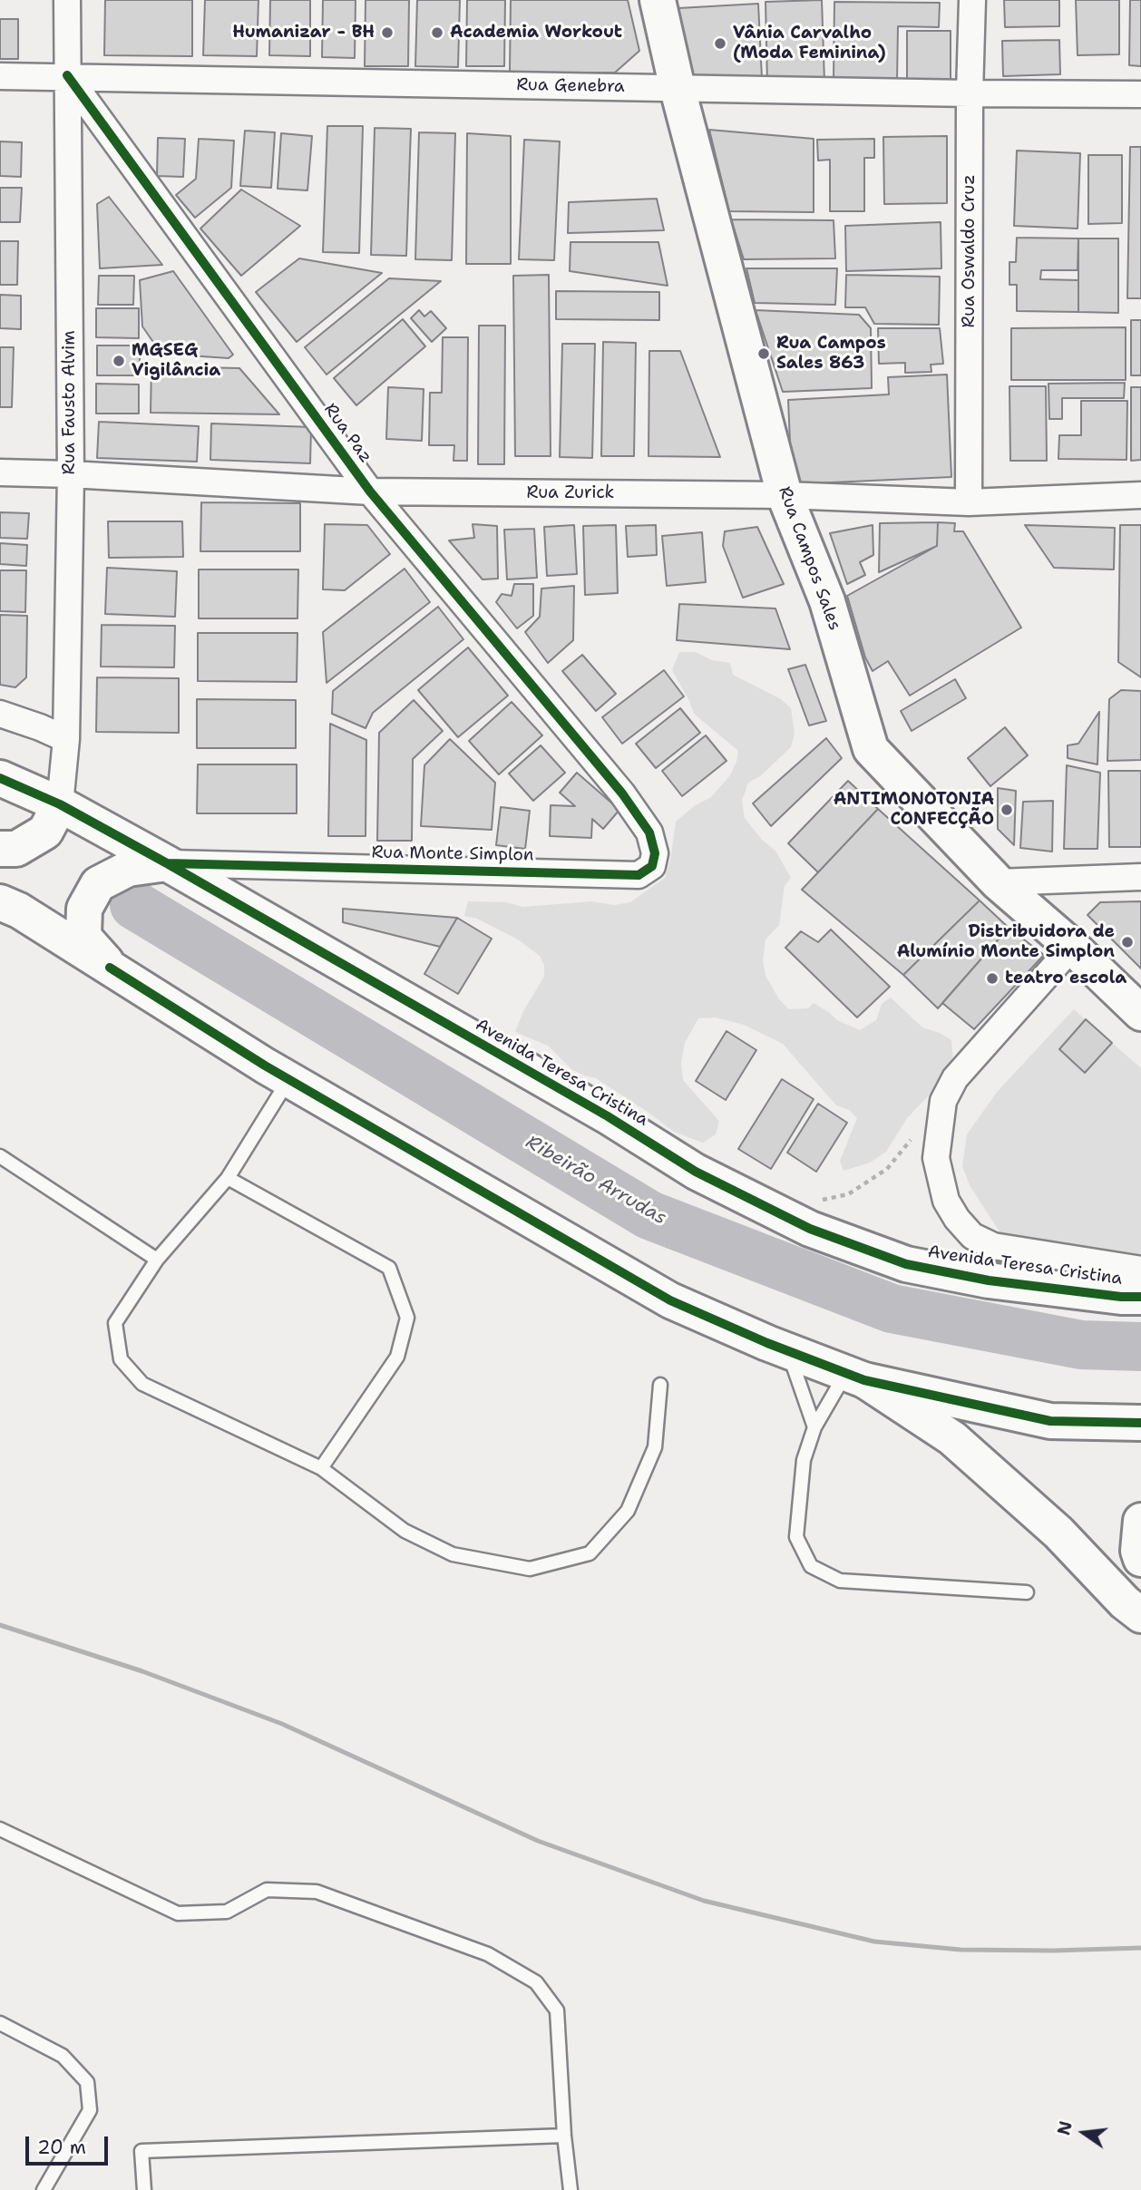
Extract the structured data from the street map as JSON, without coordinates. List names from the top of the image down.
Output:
{
  "streets": {
    "main road": ["Rua Campos Sales", "Avenida Teresa Cristina"],
    "street": [
      "Rua Genebra",
      "Rua Oswaldo Cruz",
      "Rua Fausto Alvim",
      "Rua Paz",
      "Rua Zurick",
      "Rua Monte Simplon"
    ]
  },
  "crossings": [
    ["Rua Genebra", "Rua Oswaldo Cruz"],
    ["Rua Genebra", "Rua Fausto Alvim"],
    ["Rua Genebra", "Rua Paz"],
    ["Rua Genebra", "Rua Campos Sales"],
    ["Rua Oswaldo Cruz", "Rua Zurick"],
    ["Rua Fausto Alvim", "Rua Paz"],
    ["Rua Fausto Alvim", "Rua Zurick"],
    ["Rua Fausto Alvim", "Avenida Teresa Cristina"],
    ["Rua Paz", "Rua Zurick"],
    ["Rua Paz", "Rua Monte Simplon"],
    ["Rua Zurick", "Rua Campos Sales"],
    ["Rua Monte Simplon", "Avenida Teresa Cristina"]
  ],
  "water": ["Ribeirão Arrudas"],
  "places": [
    "Humanizar - BH",
    "Academia Workout",
    "Vânia Carvalho (Moda Feminina)",
    "Rua Campos Sales 863",
    "MGSEG Vigilância",
    "ANTIMONOTONIA CONFECÇÃO",
    "Distribuidora de Alumínio Monte Simplon",
    "teatro escola"
  ],
  "scale_bar": "20 m",
  "north": "left"
}
